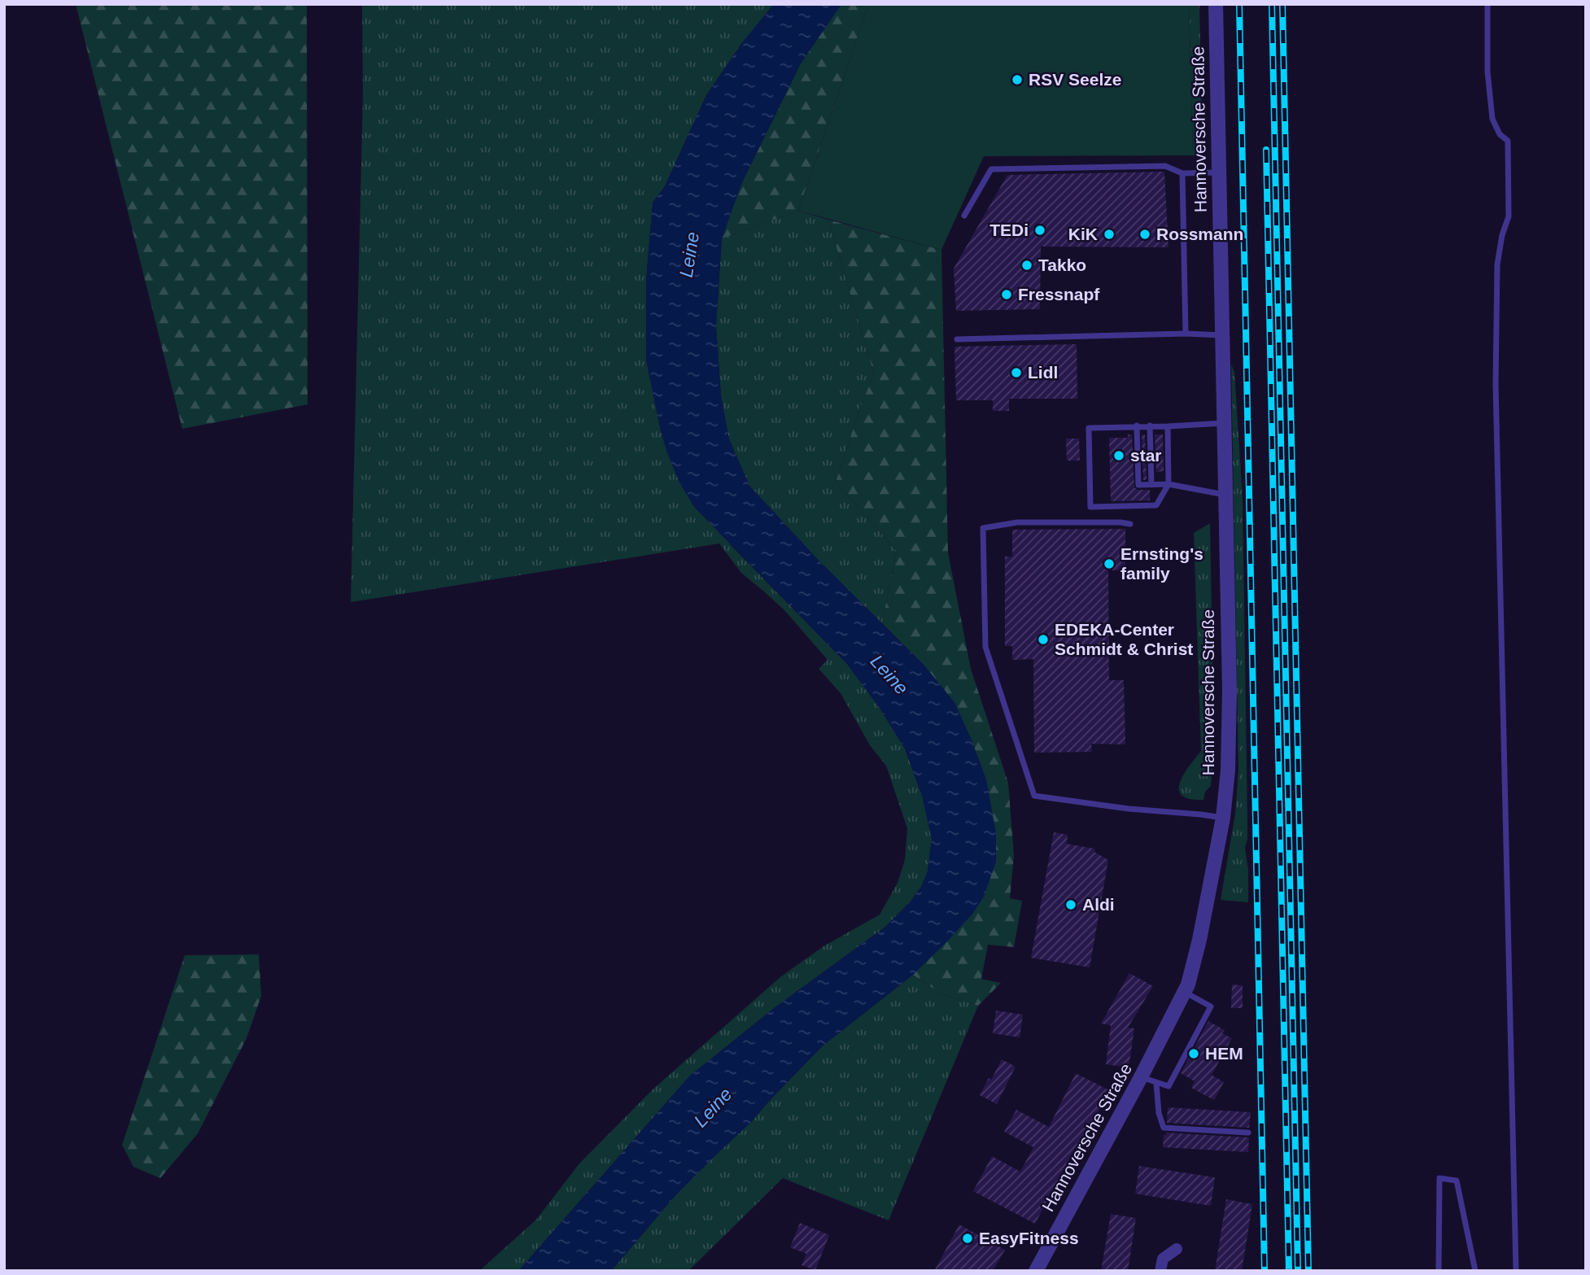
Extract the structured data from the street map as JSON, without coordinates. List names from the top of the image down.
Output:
{
  "streets": {
    "street": ["Hannoversche Straße"]
  },
  "water": ["Leine"],
  "places": [
    "RSV Seelze",
    "TEDi",
    "KiK",
    "Rossmann",
    "Takko",
    "Fressnapf",
    "Lidl",
    "star",
    "Ernsting's family",
    "EDEKA-Center Schmidt & Christ",
    "Aldi",
    "HEM",
    "EasyFitness"
  ]
}
